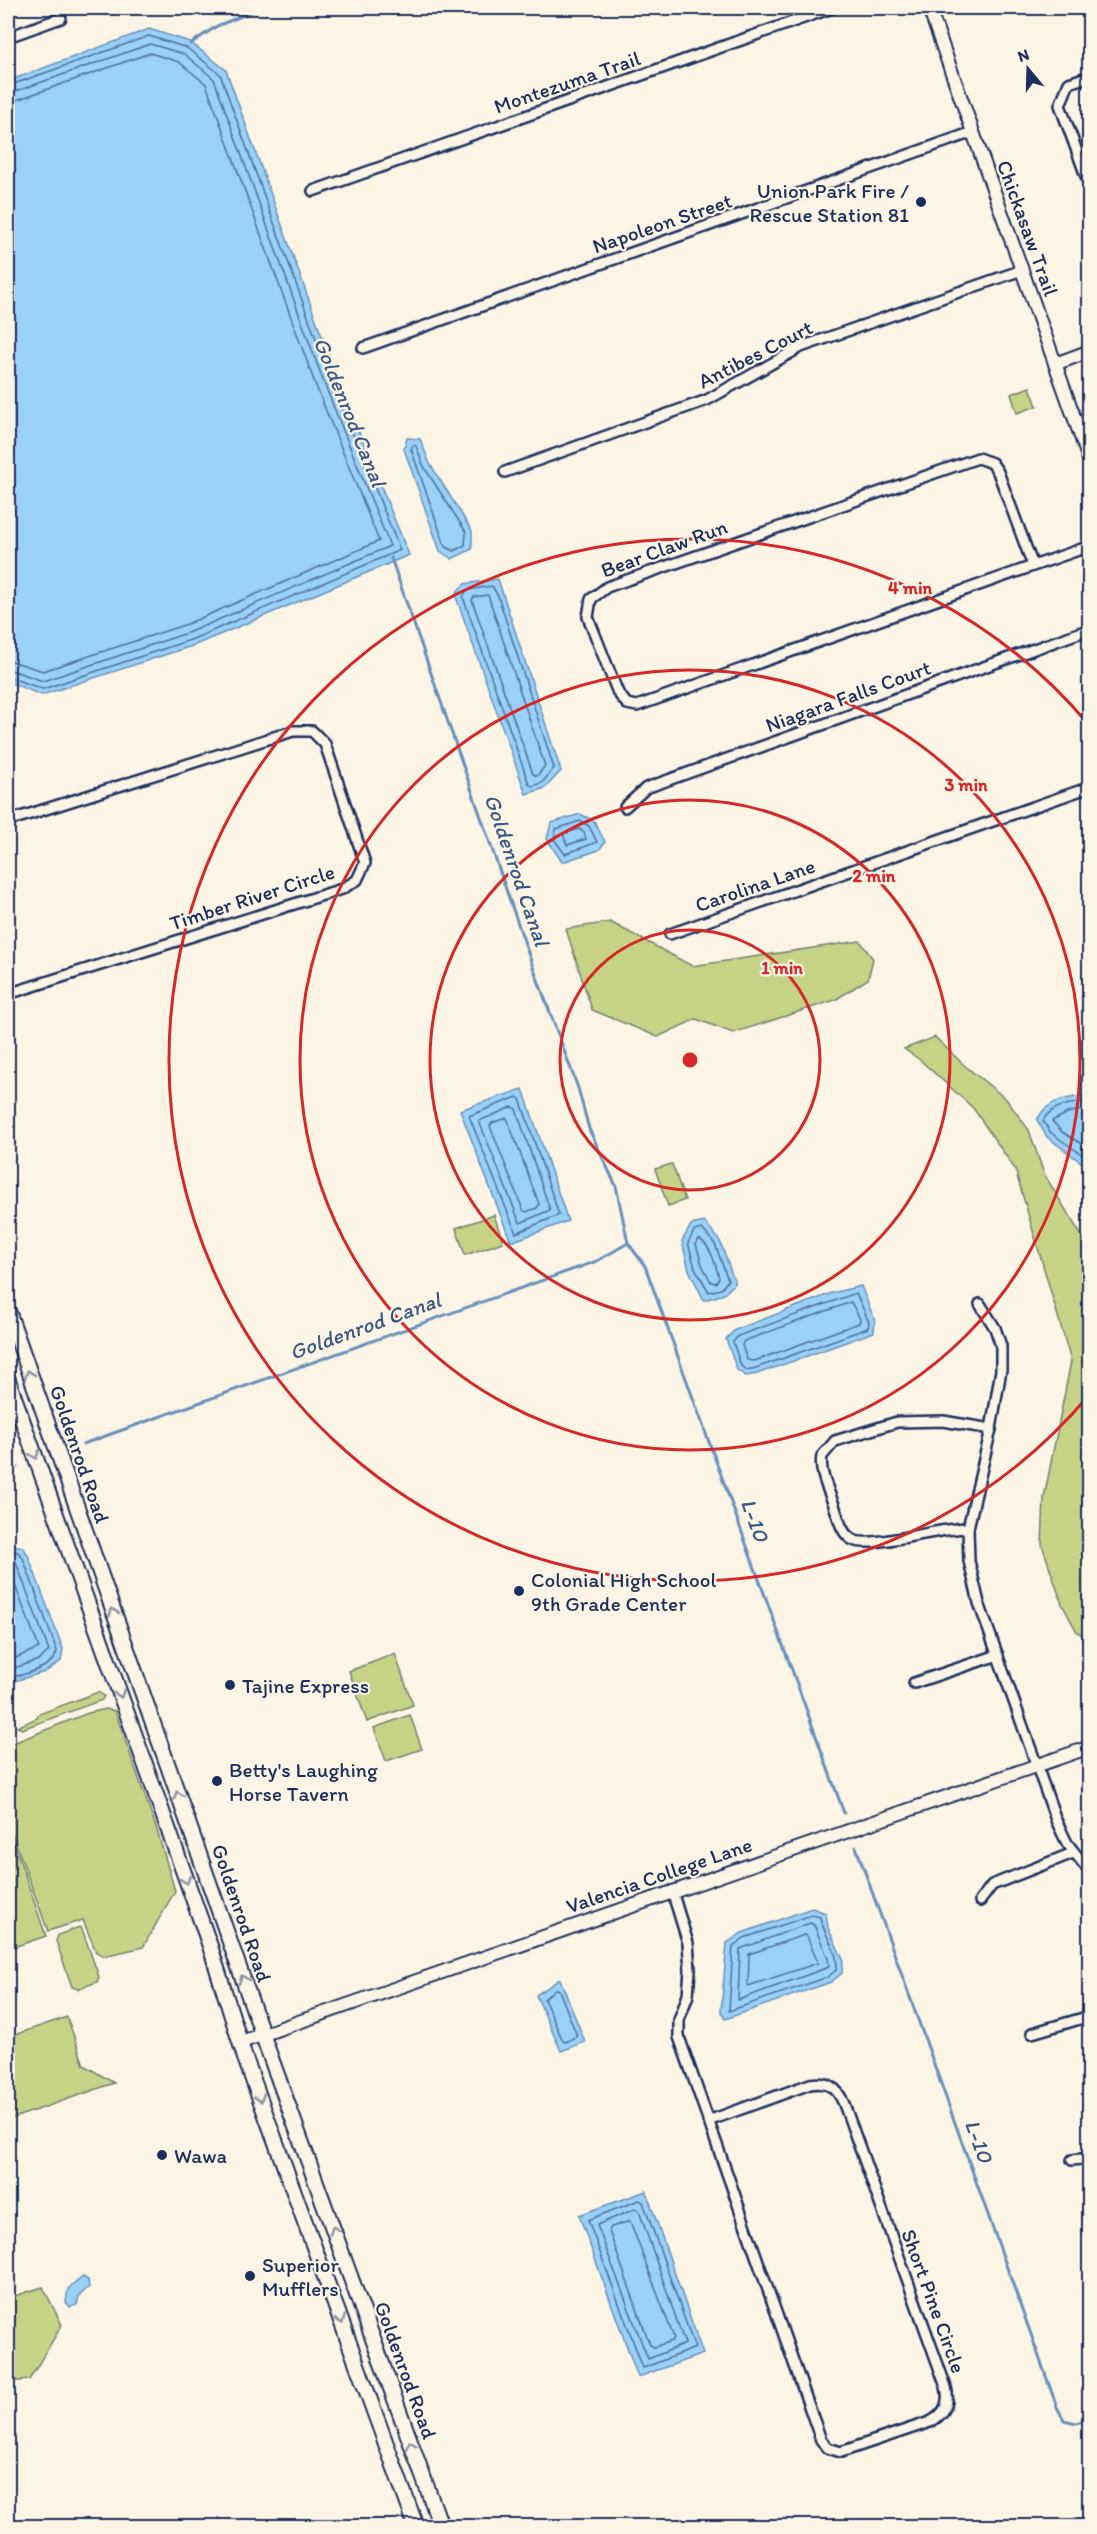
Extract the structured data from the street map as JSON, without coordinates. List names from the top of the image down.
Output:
{
  "streets": {
    "main road": ["Goldenrod Road"],
    "street": [
      "Montezuma Trail",
      "Napoleon Street",
      "Chickasaw Trail",
      "Antibes Court",
      "Bear Claw Run",
      "Niagara Falls Court",
      "Carolina Lane",
      "Timber River Circle",
      "Valencia College Lane",
      "Short Pine Circle"
    ]
  },
  "crossings": [
    ["Napoleon Street", "Chickasaw Trail"],
    ["Chickasaw Trail", "Antibes Court"],
    ["Goldenrod Road", "Valencia College Lane"],
    ["Valencia College Lane", "Short Pine Circle"]
  ],
  "water": ["Goldenrod Canal", "L-10"],
  "places": [
    "Union Park Fire / Rescue Station 81",
    "Colonial High School 9th Grade Center",
    "Tajine Express",
    "Betty's Laughing Horse Tavern",
    "Wawa",
    "Superior Mufflers"
  ],
  "north": "top",
  "rings": [
    "4 min",
    "3 min",
    "2 min",
    "1 min"
  ]
}
